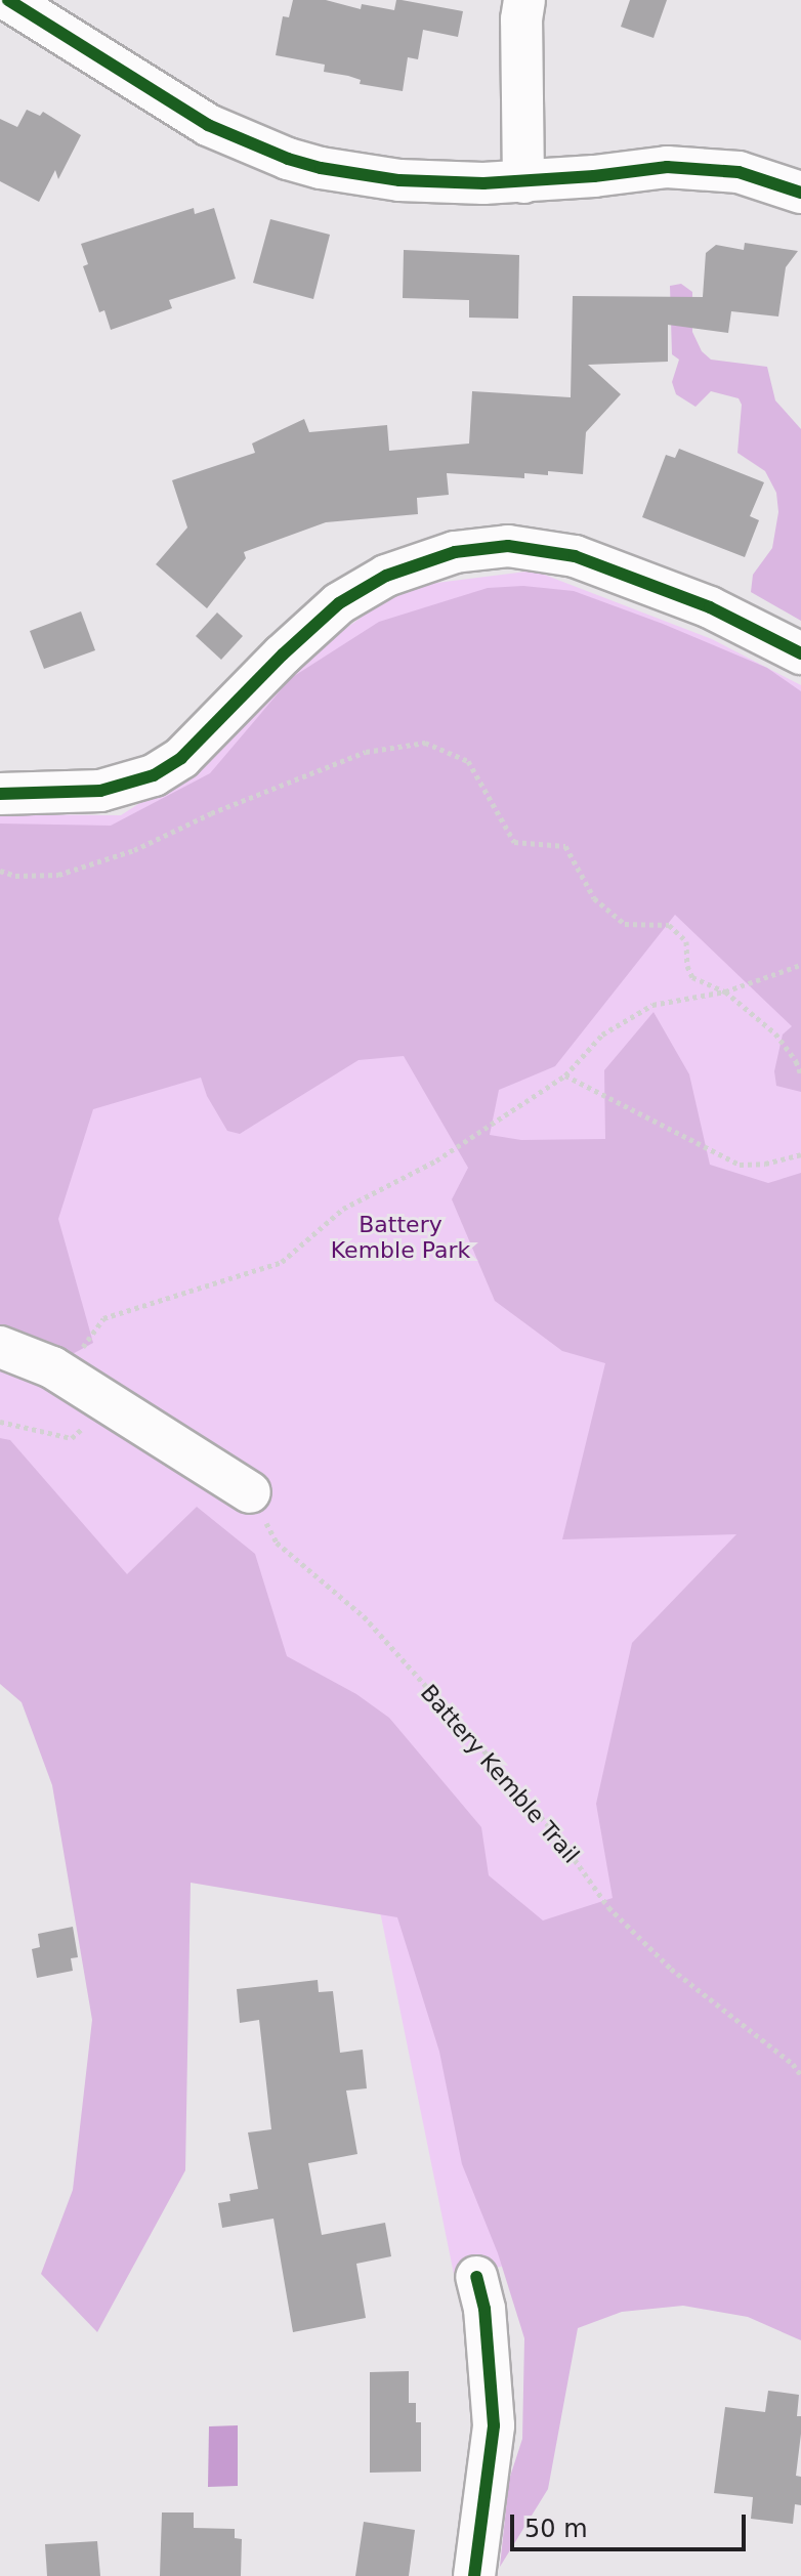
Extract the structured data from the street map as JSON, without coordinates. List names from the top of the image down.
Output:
{
  "streets": {
    "path": ["Battery Kemble Trail"]
  },
  "parks": ["Battery Kemble Park"],
  "scale_bar": "50 m"
}
